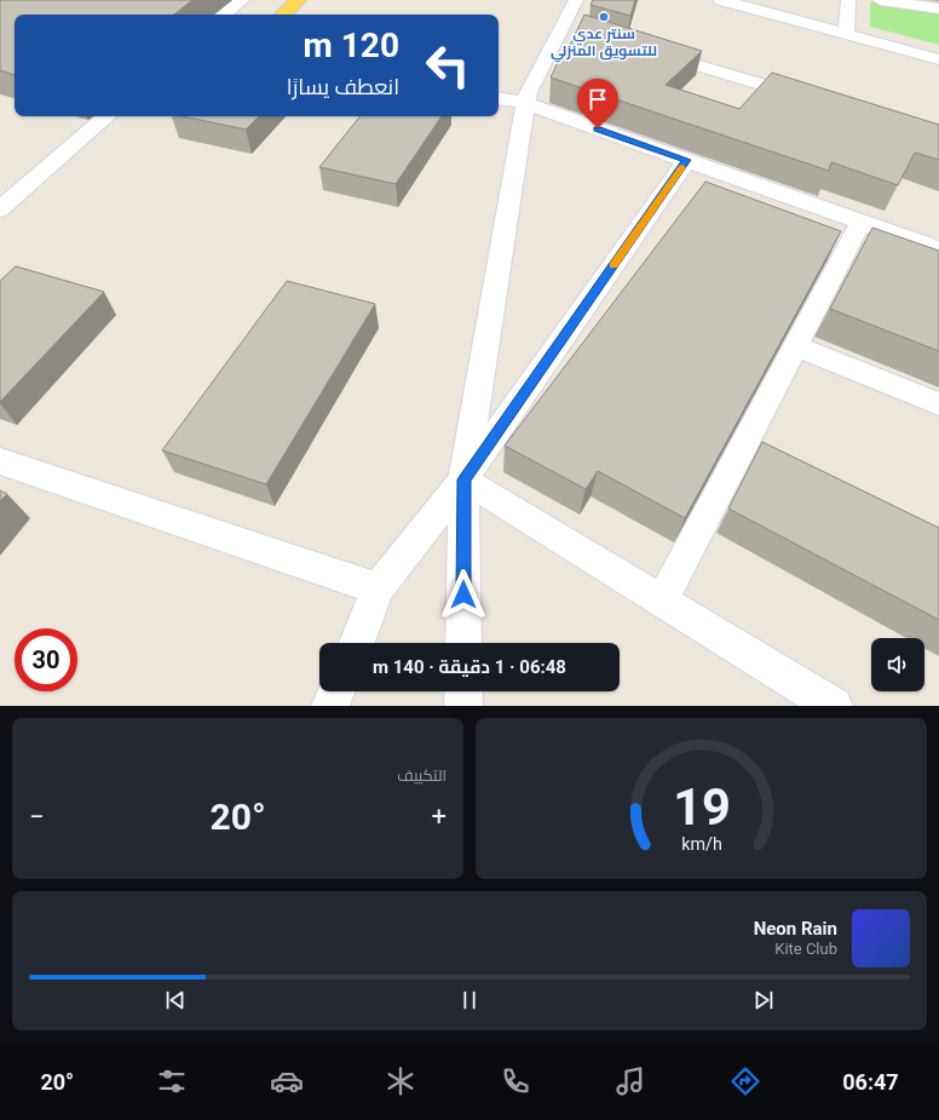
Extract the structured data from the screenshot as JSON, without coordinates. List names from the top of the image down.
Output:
{
  "places": ["سنتر عدي للتسويق المنزلي"],
  "page": {
    "turn": ["120 m", "انعطف يسارًا"],
    "limit": "30",
    "trip": "06:48 · 1 دقيقة · 140 m",
    "tile": "التكييف",
    "heat": ["−", "20°", "+"],
    "song": ["Neon Rain", "Kite Club"],
    "tabs": ["06:47", "20°"],
    "gauge": ["19", "km/h"]
  }
}
